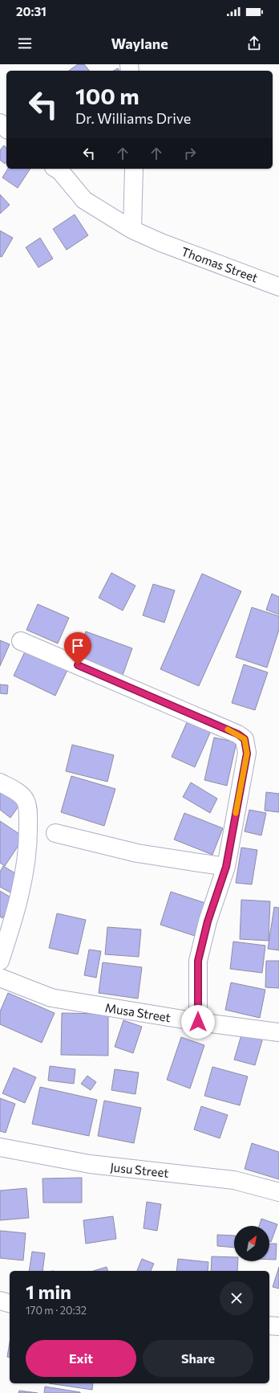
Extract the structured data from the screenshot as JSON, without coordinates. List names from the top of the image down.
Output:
{
  "streets": {
    "street": ["Thomas Street", "Musa Street", "Jusu Street"]
  },
  "north": "top right",
  "page": {
    "status": "20:31",
    "header": "Waylane",
    "turn": ["100 m", "Dr. Williams Drive"],
    "heading": ["1 min", "170 m · 20:32"],
    "buttons": ["Exit", "Share"]
  }
}
